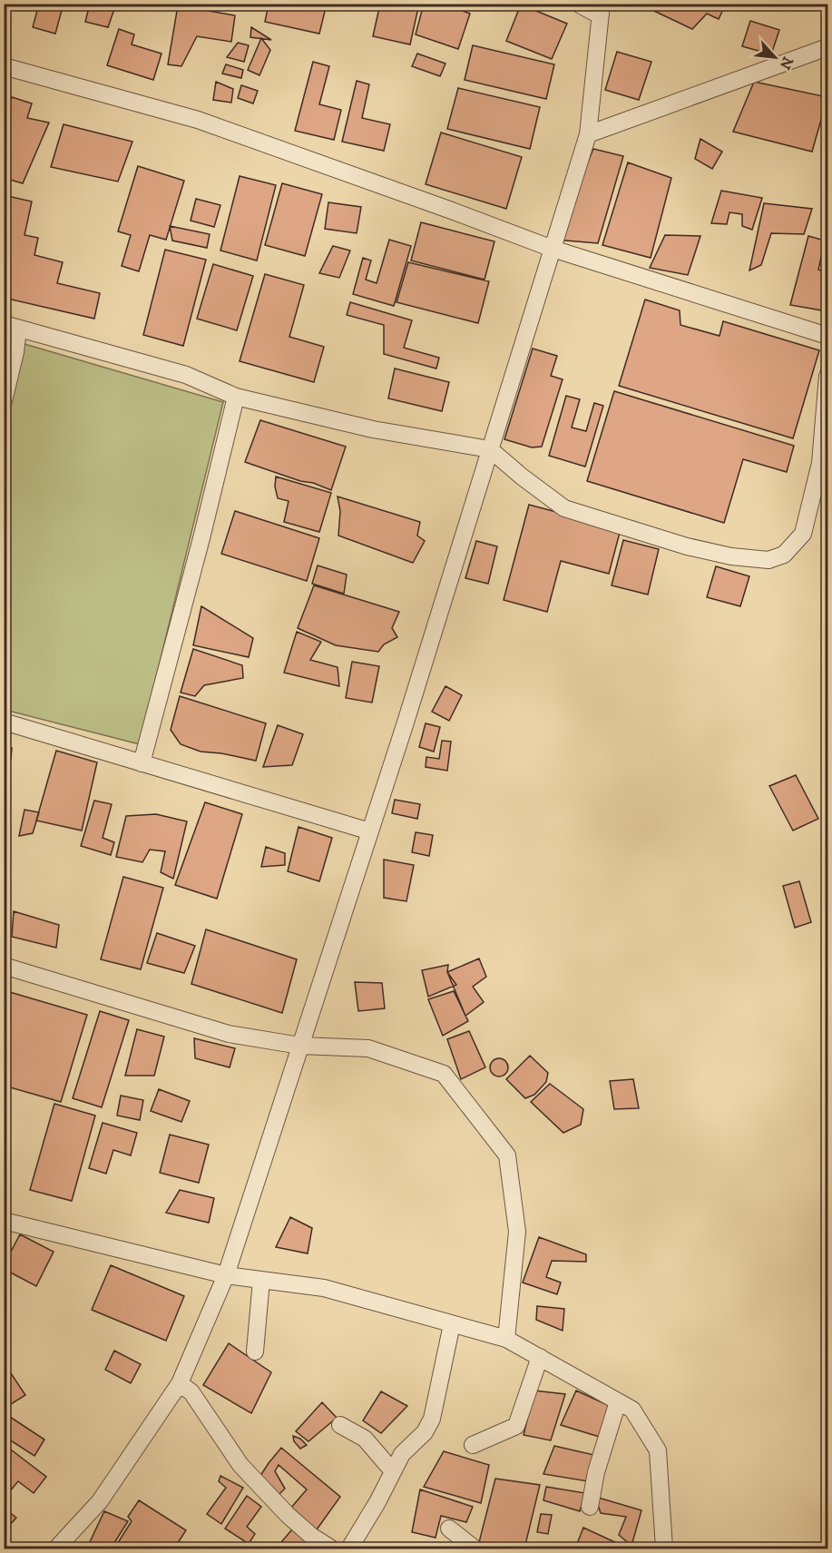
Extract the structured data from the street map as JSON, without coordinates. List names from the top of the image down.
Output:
{
  "north": "bottom right"
}
